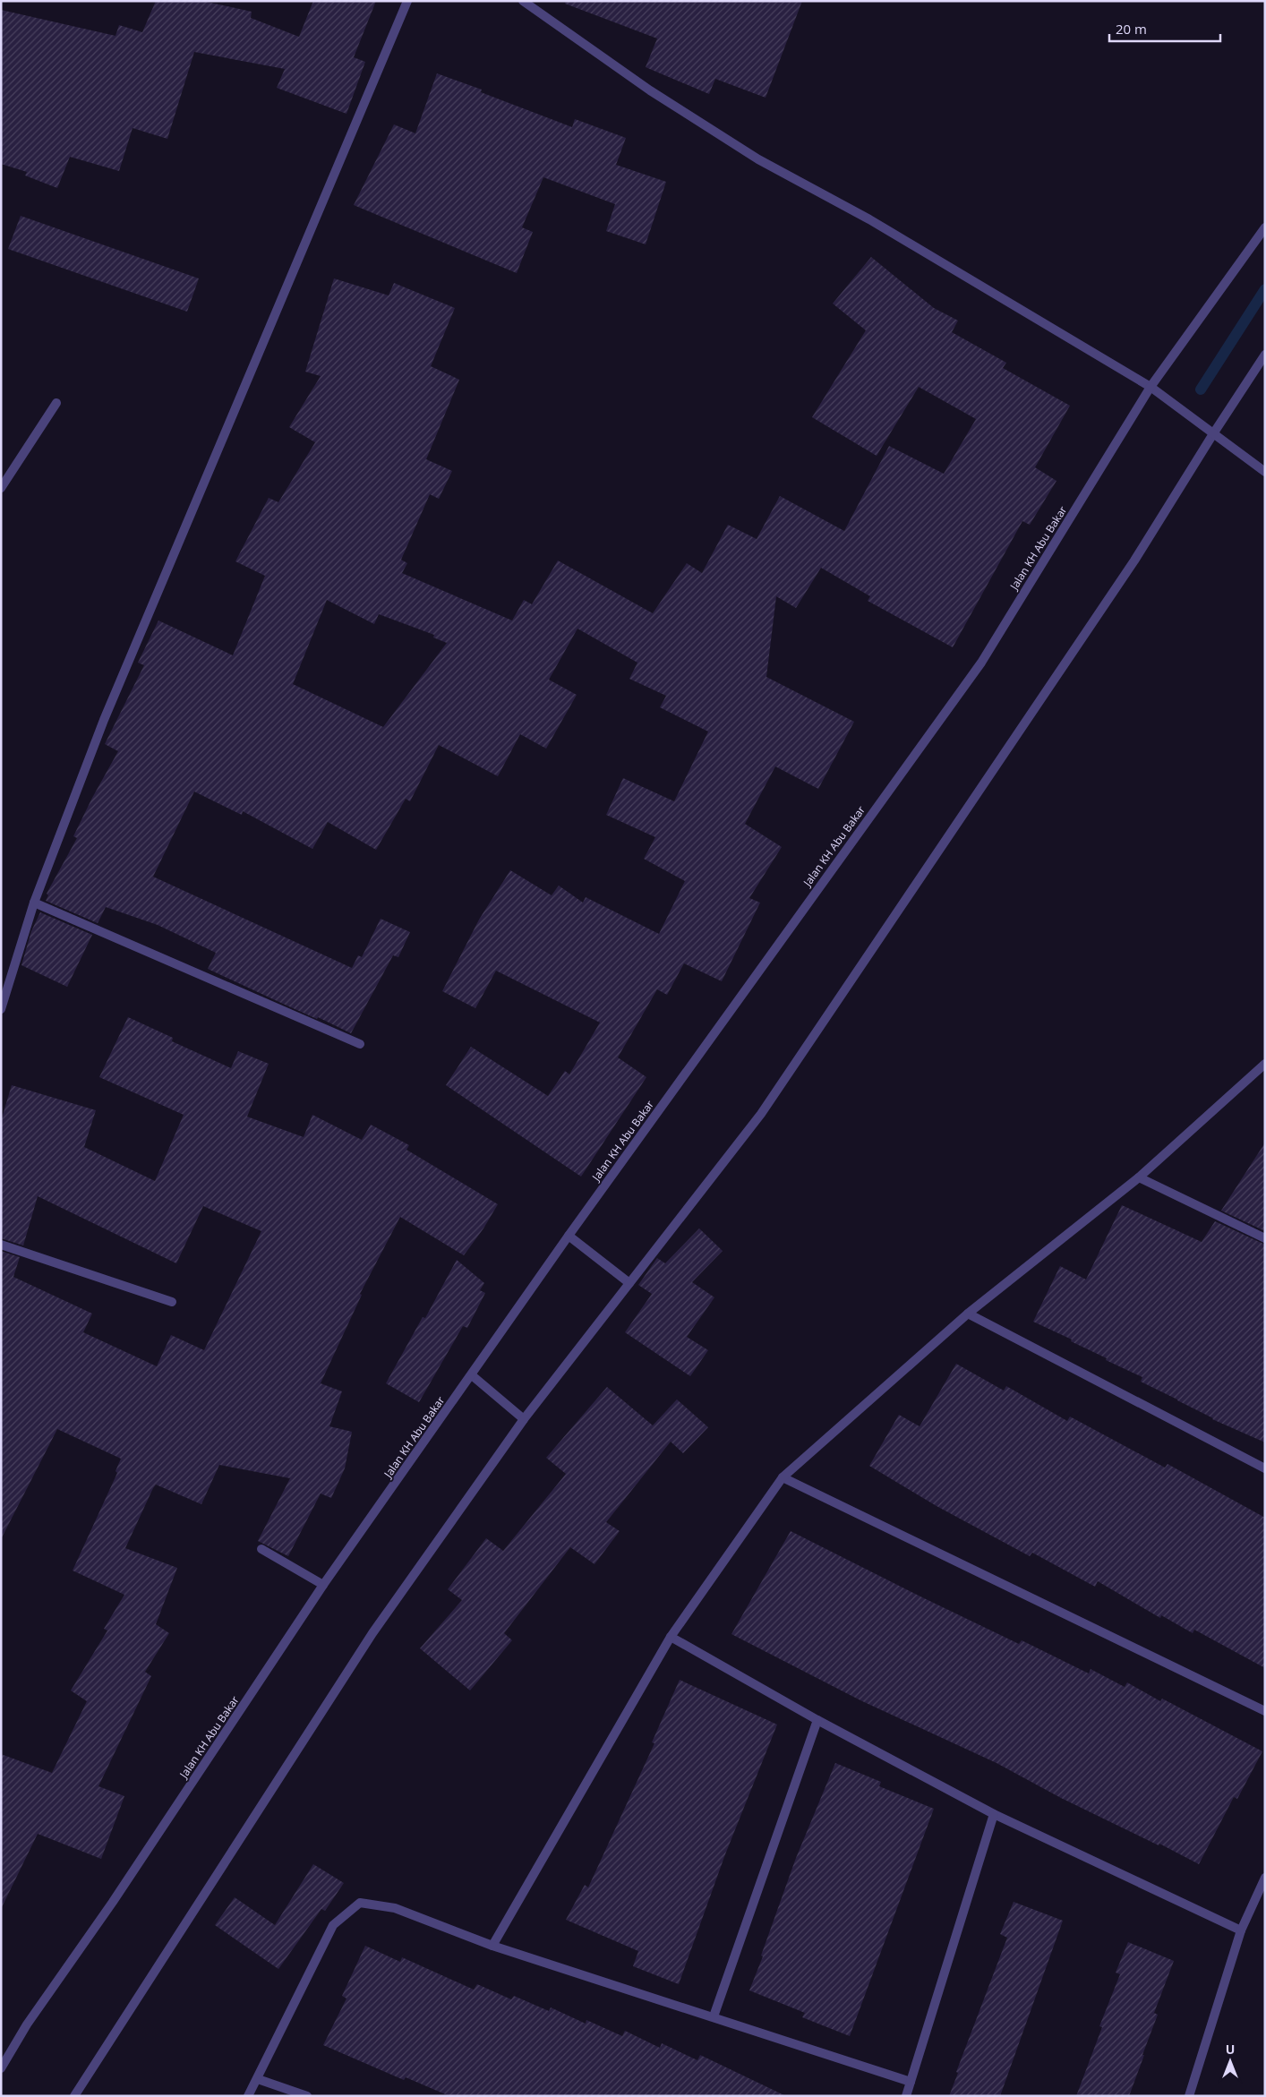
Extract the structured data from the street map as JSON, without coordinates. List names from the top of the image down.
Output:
{
  "streets": {
    "street": ["Jalan KH Abu Bakar"]
  },
  "scale_bar": "20 m",
  "north": "top"
}
